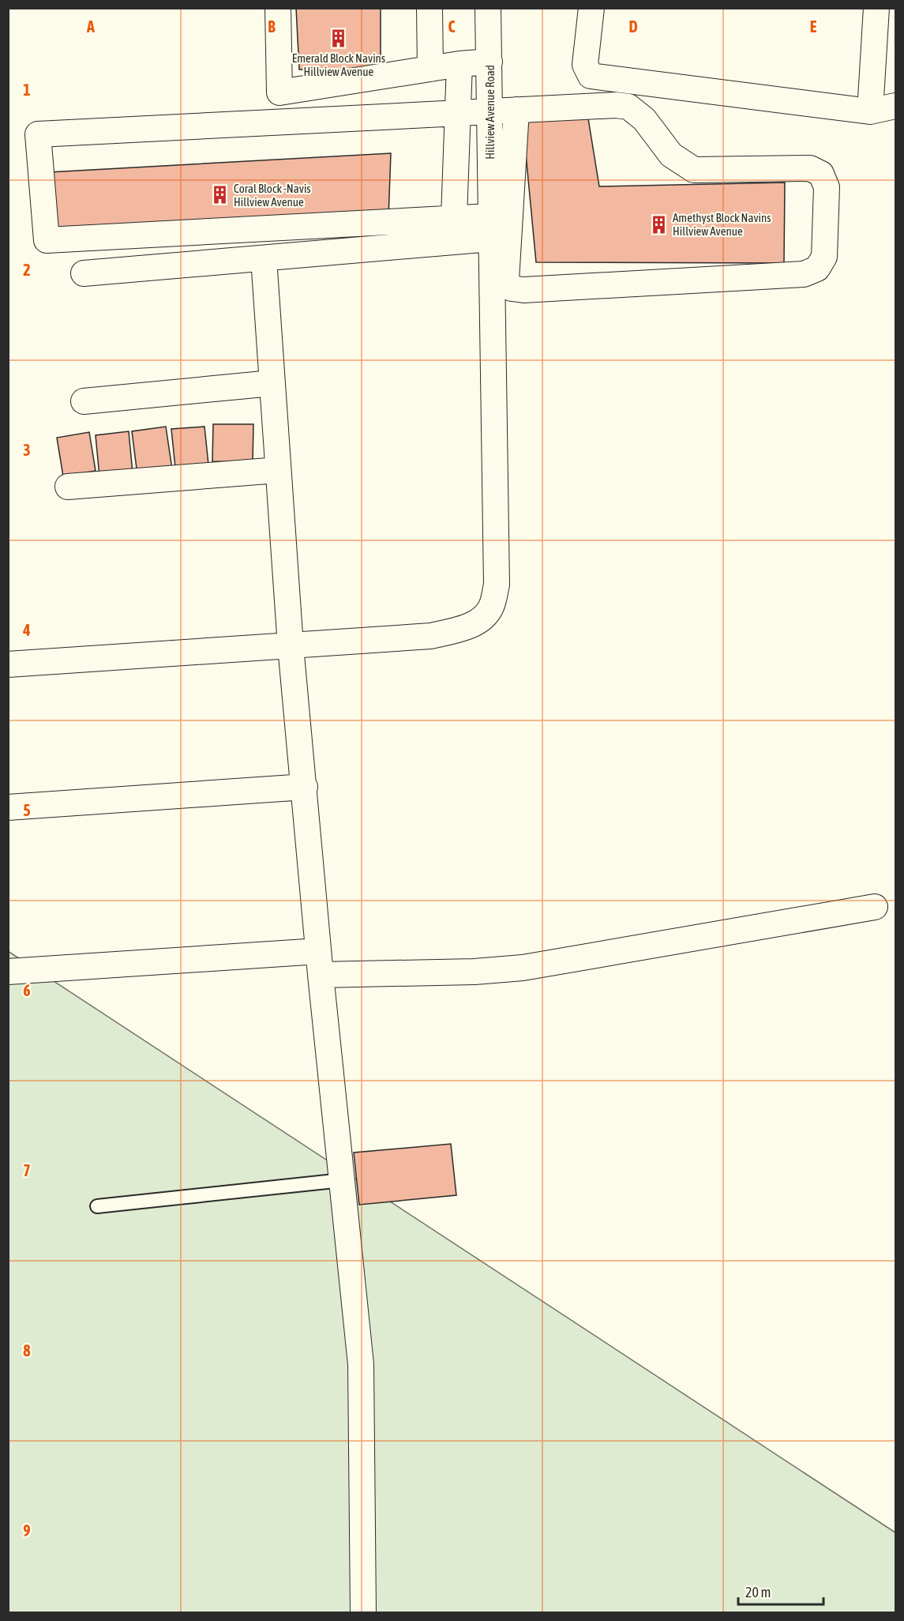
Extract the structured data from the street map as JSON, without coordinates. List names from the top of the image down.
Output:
{
  "streets": {
    "street": ["Hillview Avenue Road"]
  },
  "places": {
    "building": ["Emerald Block Navins Hillview Avenue", "Coral Block -Navis Hillview Avenue", "Amethyst Block Navins Hillview Avenue"]
  },
  "scale_bar": "20 m",
  "grid": {
    "columns": [
      "A",
      "B",
      "C",
      "D",
      "E"
    ],
    "rows": [
      "1",
      "2",
      "3",
      "4",
      "5",
      "6",
      "7",
      "8",
      "9"
    ]
  }
}
